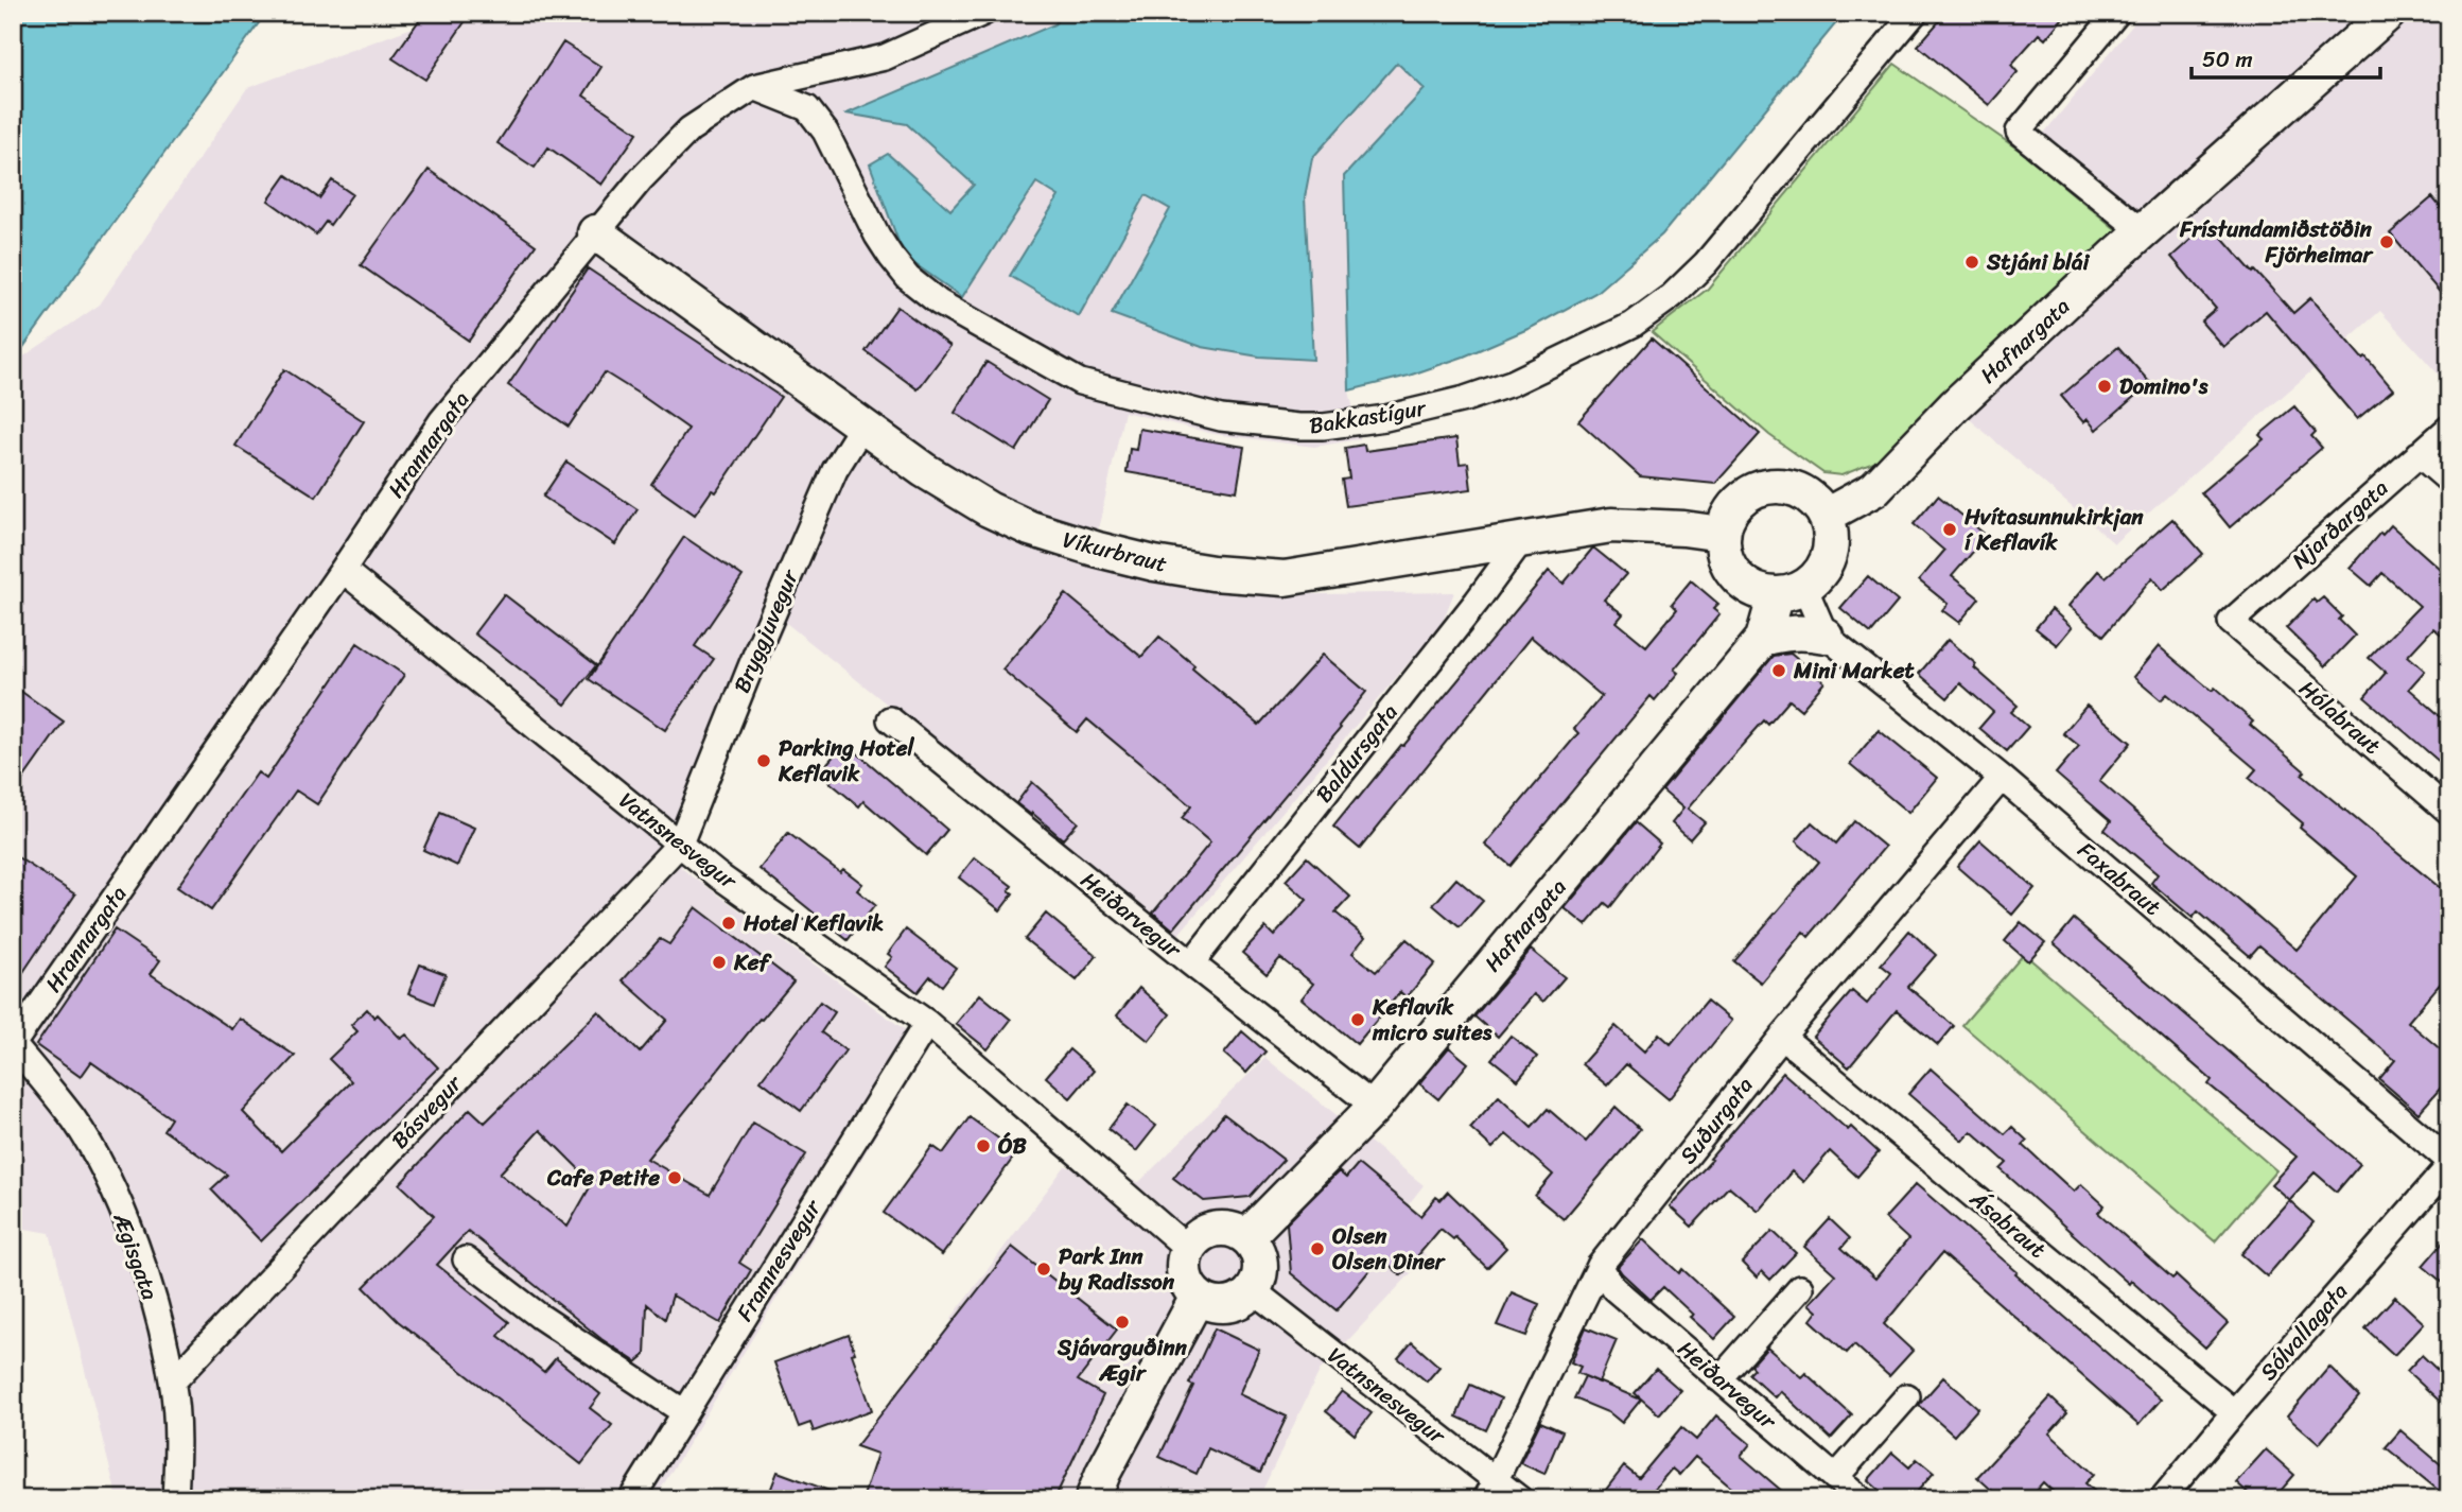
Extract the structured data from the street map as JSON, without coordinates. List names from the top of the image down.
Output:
{
  "streets": {
    "street": [
      "Hafnargata",
      "Bakkastígur",
      "Hrannargata",
      "Njarðargata",
      "Víkurbraut",
      "Bryggjuvegur",
      "Hólabraut",
      "Baldursgata",
      "Vatnsnesvegur",
      "Faxabraut",
      "Heiðarvegur",
      "Básvegur",
      "Suðurgata",
      "Ásabraut",
      "Ægisgata",
      "Framnesvegur",
      "Sólvallagata"
    ]
  },
  "crossings": [
    ["Hafnargata", "Víkurbraut"],
    ["Hafnargata", "Vatnsnesvegur"],
    ["Hafnargata", "Faxabraut"],
    ["Hafnargata", "Heiðarvegur"],
    ["Bakkastígur", "Hrannargata"],
    ["Hrannargata", "Víkurbraut"],
    ["Hrannargata", "Vatnsnesvegur"],
    ["Hrannargata", "Ægisgata"],
    ["Njarðargata", "Hólabraut"],
    ["Víkurbraut", "Bryggjuvegur"],
    ["Víkurbraut", "Baldursgata"],
    ["Víkurbraut", "Faxabraut"],
    ["Bryggjuvegur", "Vatnsnesvegur"],
    ["Bryggjuvegur", "Básvegur"],
    ["Baldursgata", "Heiðarvegur"],
    ["Vatnsnesvegur", "Básvegur"],
    ["Vatnsnesvegur", "Suðurgata"],
    ["Vatnsnesvegur", "Framnesvegur"],
    ["Faxabraut", "Suðurgata"],
    ["Faxabraut", "Sólvallagata"],
    ["Heiðarvegur", "Suðurgata"],
    ["Básvegur", "Ægisgata"],
    ["Suðurgata", "Ásabraut"],
    ["Ásabraut", "Sólvallagata"]
  ],
  "places": [
    "Frístundamiðstöðin Fjörheimar",
    "Stjáni blái",
    "Domino's",
    "Hvítasunnukirkjan í Keflavík",
    "Mini Market",
    "Parking Hotel Keflavik",
    "Hotel Keflavik",
    "Kef",
    "Keflavík micro suites",
    "ÓB",
    "Cafe Petite",
    "Olsen Olsen Diner",
    "Park Inn by Radisson",
    "Sjávarguðinn Ægir"
  ],
  "scale_bar": "50 m"
}
